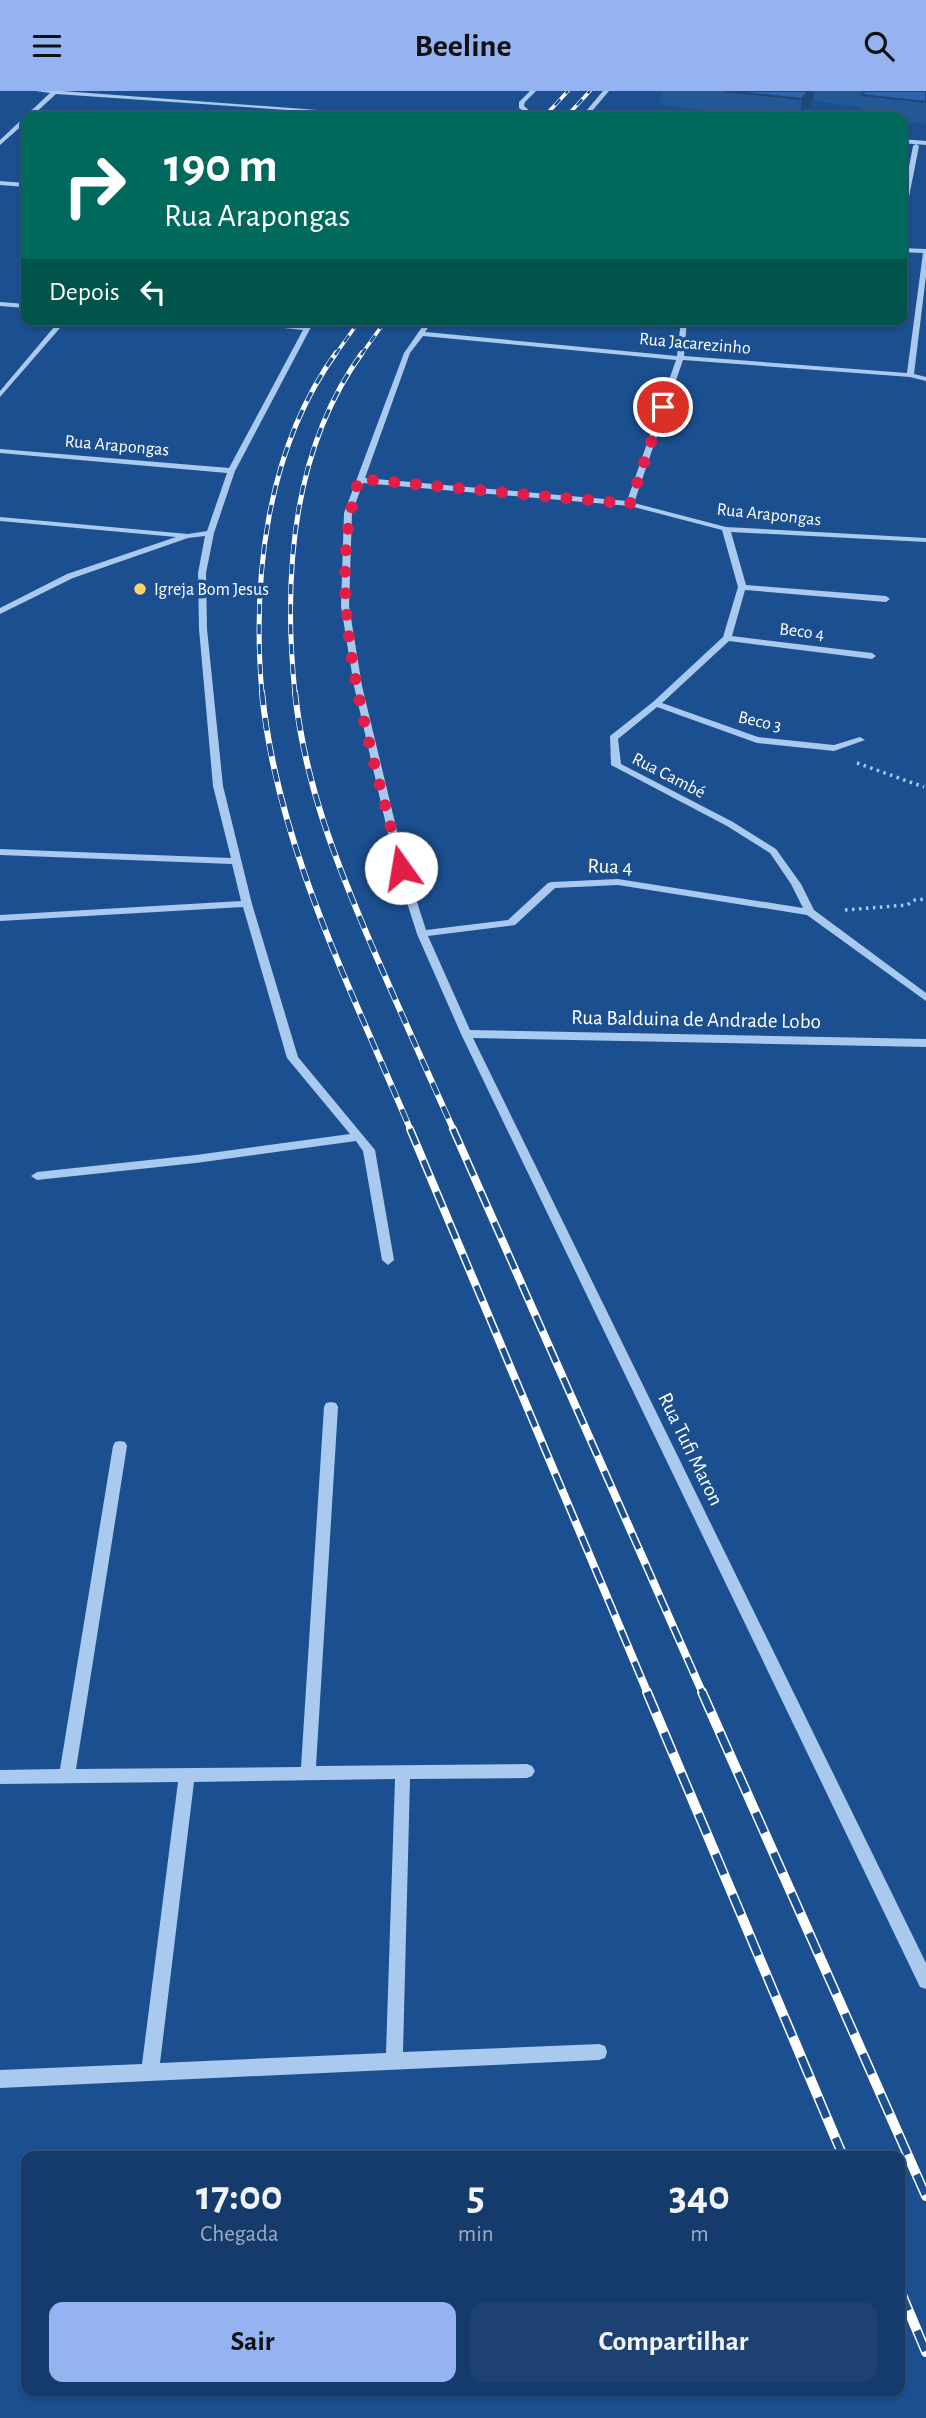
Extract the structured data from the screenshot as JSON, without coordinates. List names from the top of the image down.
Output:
{
  "streets": {
    "street": [
      "Rua Jacarezinho",
      "Rua Arapongas",
      "Beco 4",
      "Beco 3",
      "Rua Cambé",
      "Rua 4",
      "Rua Balduina de Andrade Lobo",
      "Rua Tufi Maron"
    ]
  },
  "crossings": [
    ["Rua Jacarezinho", "Rua Tufi Maron"],
    ["Rua Arapongas", "Rua Tufi Maron"],
    ["Beco 4", "Rua Cambé"],
    ["Beco 3", "Rua Cambé"],
    ["Rua Cambé", "Rua 4"],
    ["Rua 4", "Rua Tufi Maron"],
    ["Rua Balduina de Andrade Lobo", "Rua Tufi Maron"]
  ],
  "places": ["Igreja Bom Jesus"],
  "page": {
    "header": "Beeline",
    "turn": ["190 m", "Rua Arapongas"],
    "then": "Depois",
    "eta": [
      "17:00",
      "Chegada",
      "5",
      "min",
      "340",
      "m"
    ],
    "buttons": ["Sair", "Compartilhar"]
  }
}
